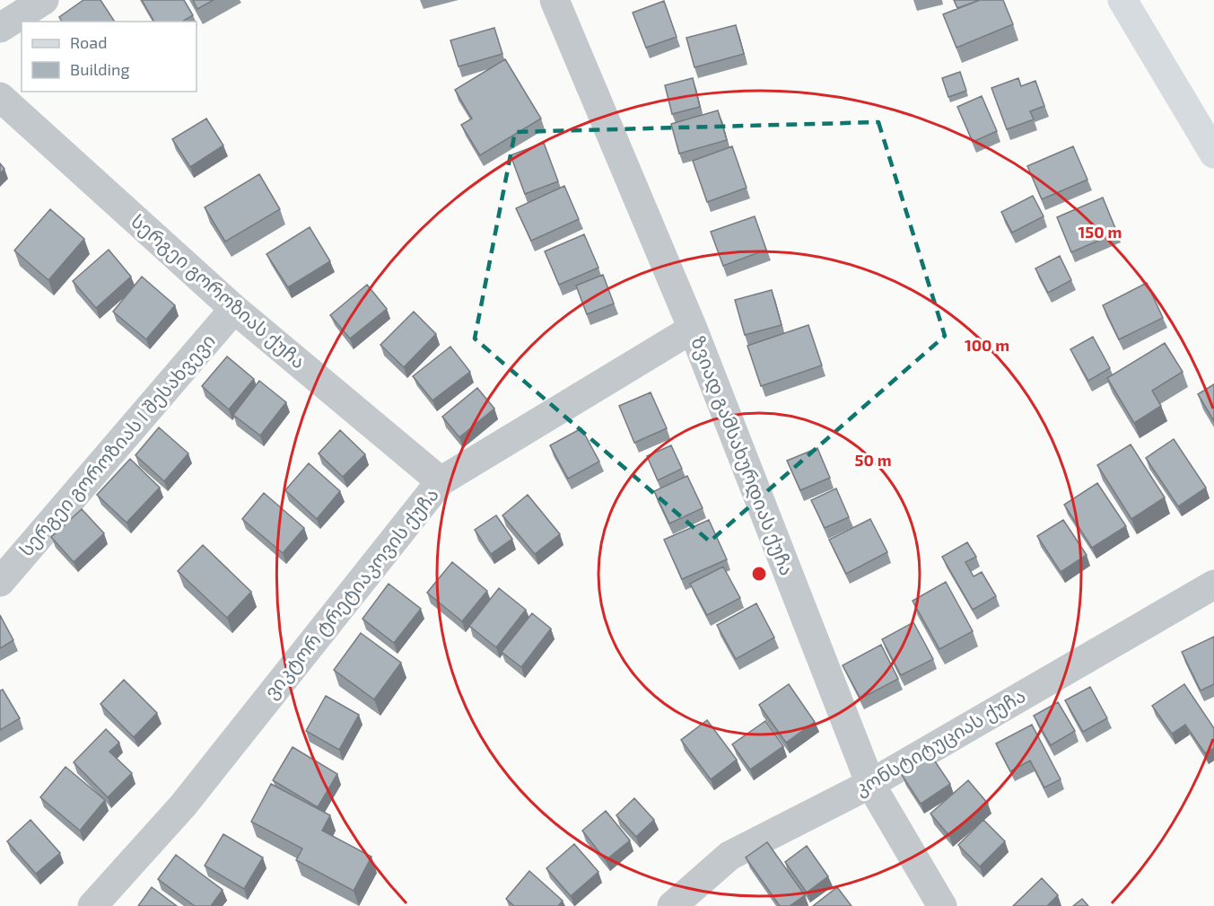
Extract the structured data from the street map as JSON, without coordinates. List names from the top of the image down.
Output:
{
  "streets": {
    "street": [
      "სერგეი გოროზიას ქუჩა",
      "სერგეი გოროზიას I შესახვევი",
      "ზვიად გამსახურდიას ქუჩა",
      "ვიკტორ ტრეტიაკოვის ქუჩა",
      "კონსტიტუციას ქუჩა"
    ]
  },
  "crossings": [
    ["სერგეი გოროზიას ქუჩა", "სერგეი გოროზიას I შესახვევი"],
    ["სერგეი გოროზიას ქუჩა", "ვიკტორ ტრეტიაკოვის ქუჩა"],
    ["ზვიად გამსახურდიას ქუჩა", "ვიკტორ ტრეტიაკოვის ქუჩა"],
    ["ზვიად გამსახურდიას ქუჩა", "კონსტიტუციას ქუჩა"]
  ],
  "legend": ["Road", "Building"],
  "rings": ["150 m", "100 m", "50 m"]
}
